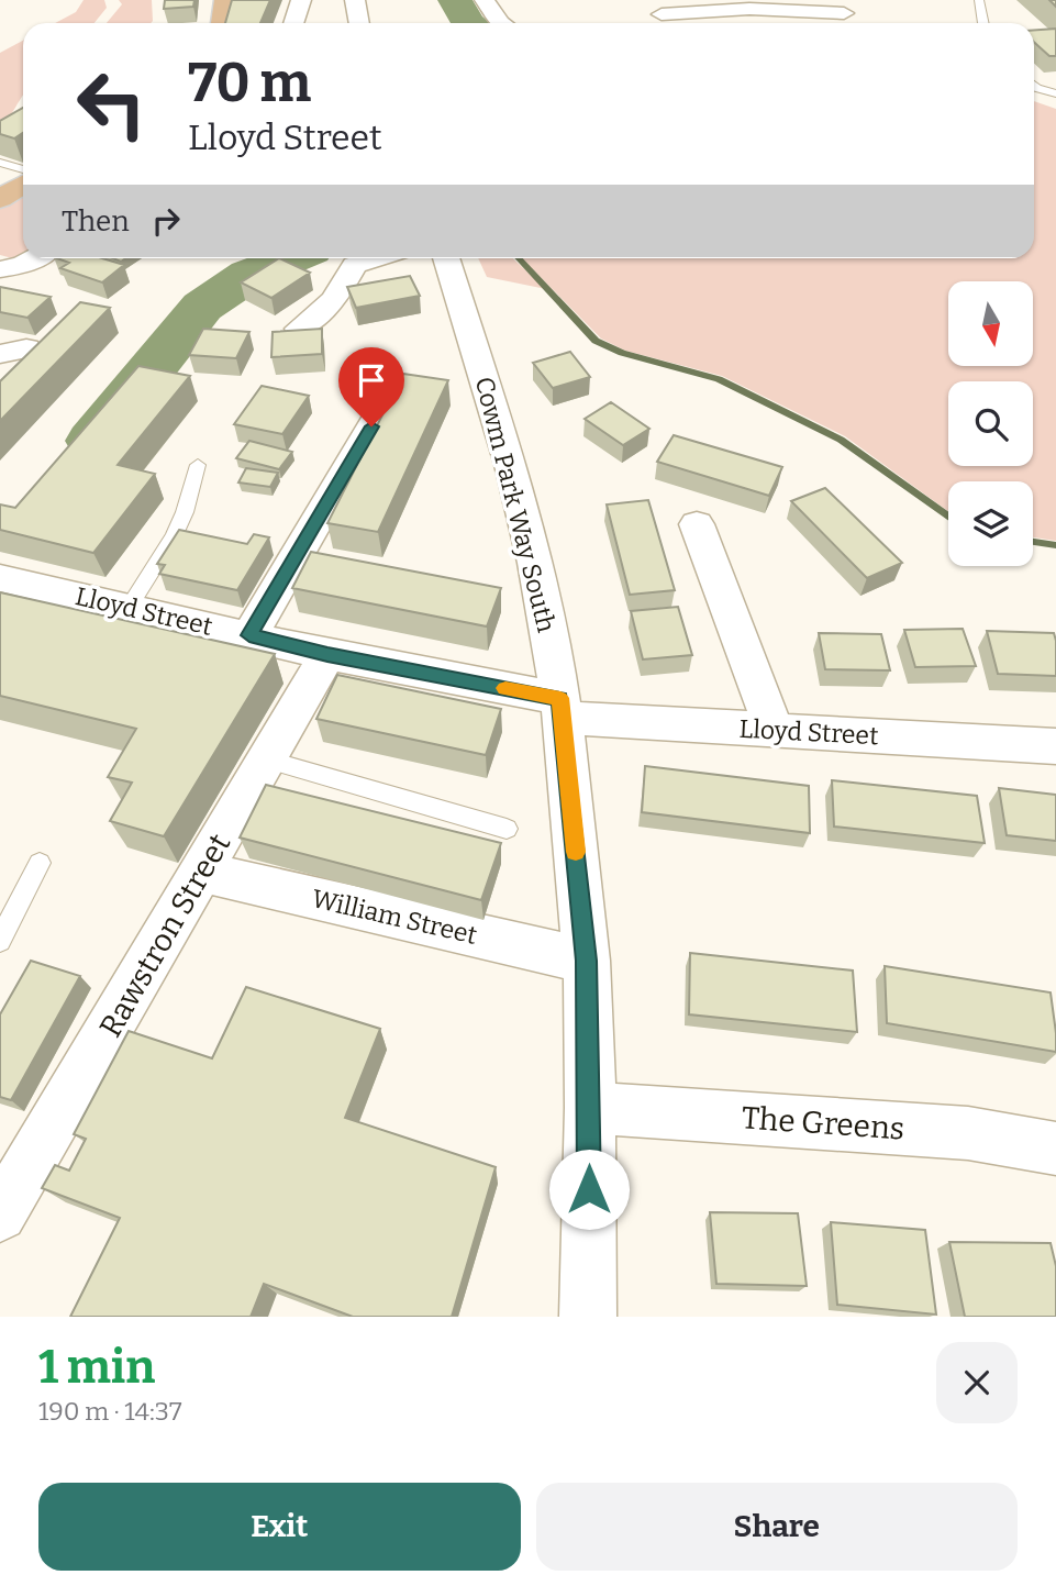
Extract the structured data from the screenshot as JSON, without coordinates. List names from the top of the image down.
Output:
{
  "streets": {
    "street": [
      "Cowm Park Way South",
      "Lloyd Street",
      "William Street",
      "Rawstron Street",
      "The Greens"
    ]
  },
  "crossings": [
    ["Cowm Park Way South", "Lloyd Street"],
    ["Cowm Park Way South", "William Street"],
    ["Cowm Park Way South", "The Greens"],
    ["Lloyd Street", "Rawstron Street"],
    ["William Street", "Rawstron Street"]
  ],
  "north": "bottom",
  "page": {
    "turn": ["70 m", "Lloyd Street"],
    "then": "Then",
    "heading": ["1 min", "190 m · 14:37"],
    "buttons": ["Exit", "Share"]
  }
}
